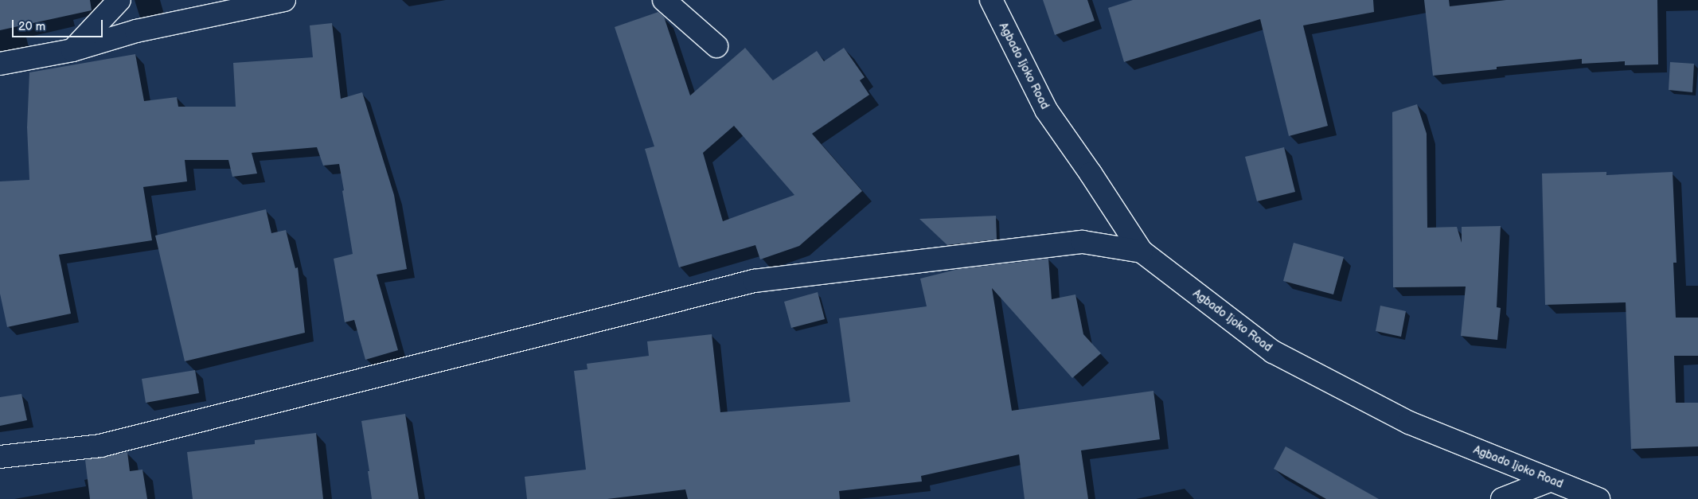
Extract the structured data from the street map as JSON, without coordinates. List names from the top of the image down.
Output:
{
  "streets": {
    "street": ["Agbado Ijoko Road"]
  },
  "scale_bar": "20 m"
}
